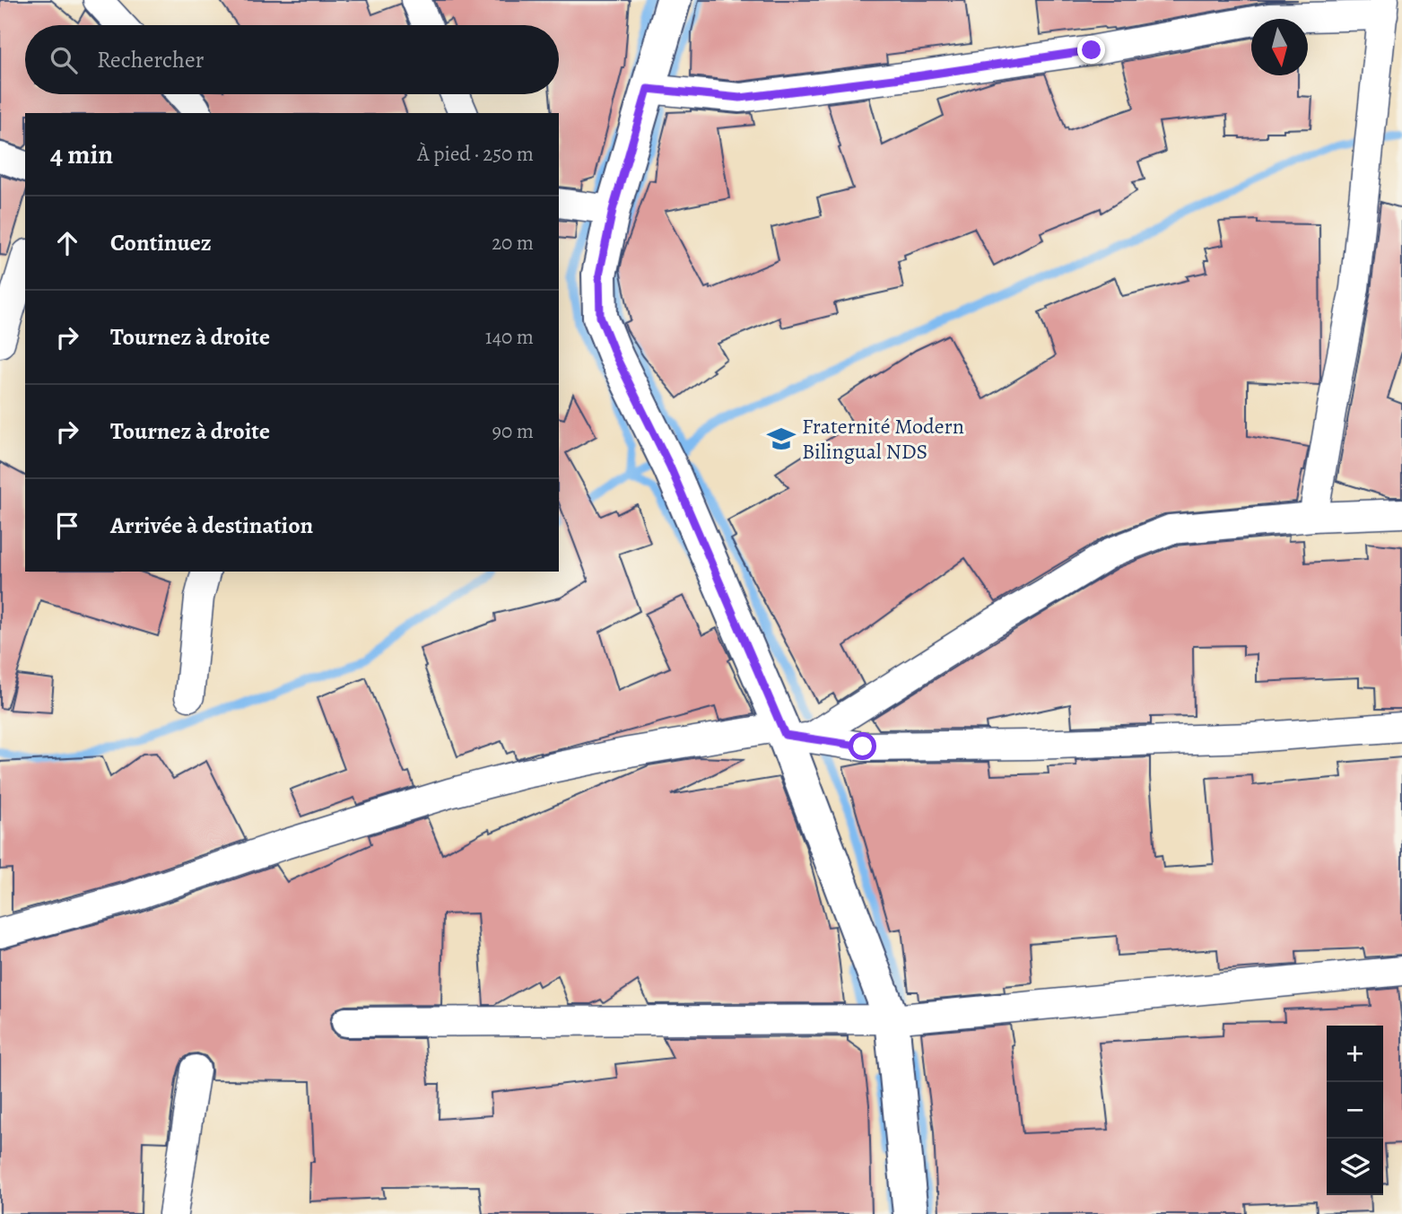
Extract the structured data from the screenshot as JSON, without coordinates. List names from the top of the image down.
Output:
{
  "places": {
    "school or university": ["Fraternité Modern Bilingual NDS"]
  },
  "north": "bottom",
  "page": {
    "search": "Rechercher",
    "heading": ["4 min", "À pied · 250 m"],
    "list": [
      ["Continuez", "20 m"],
      ["Tournez à droite", "140 m"],
      ["Tournez à droite", "90 m"],
      "Arrivée à destination"
    ],
    "map_buttons": ["+", "−"]
  }
}
